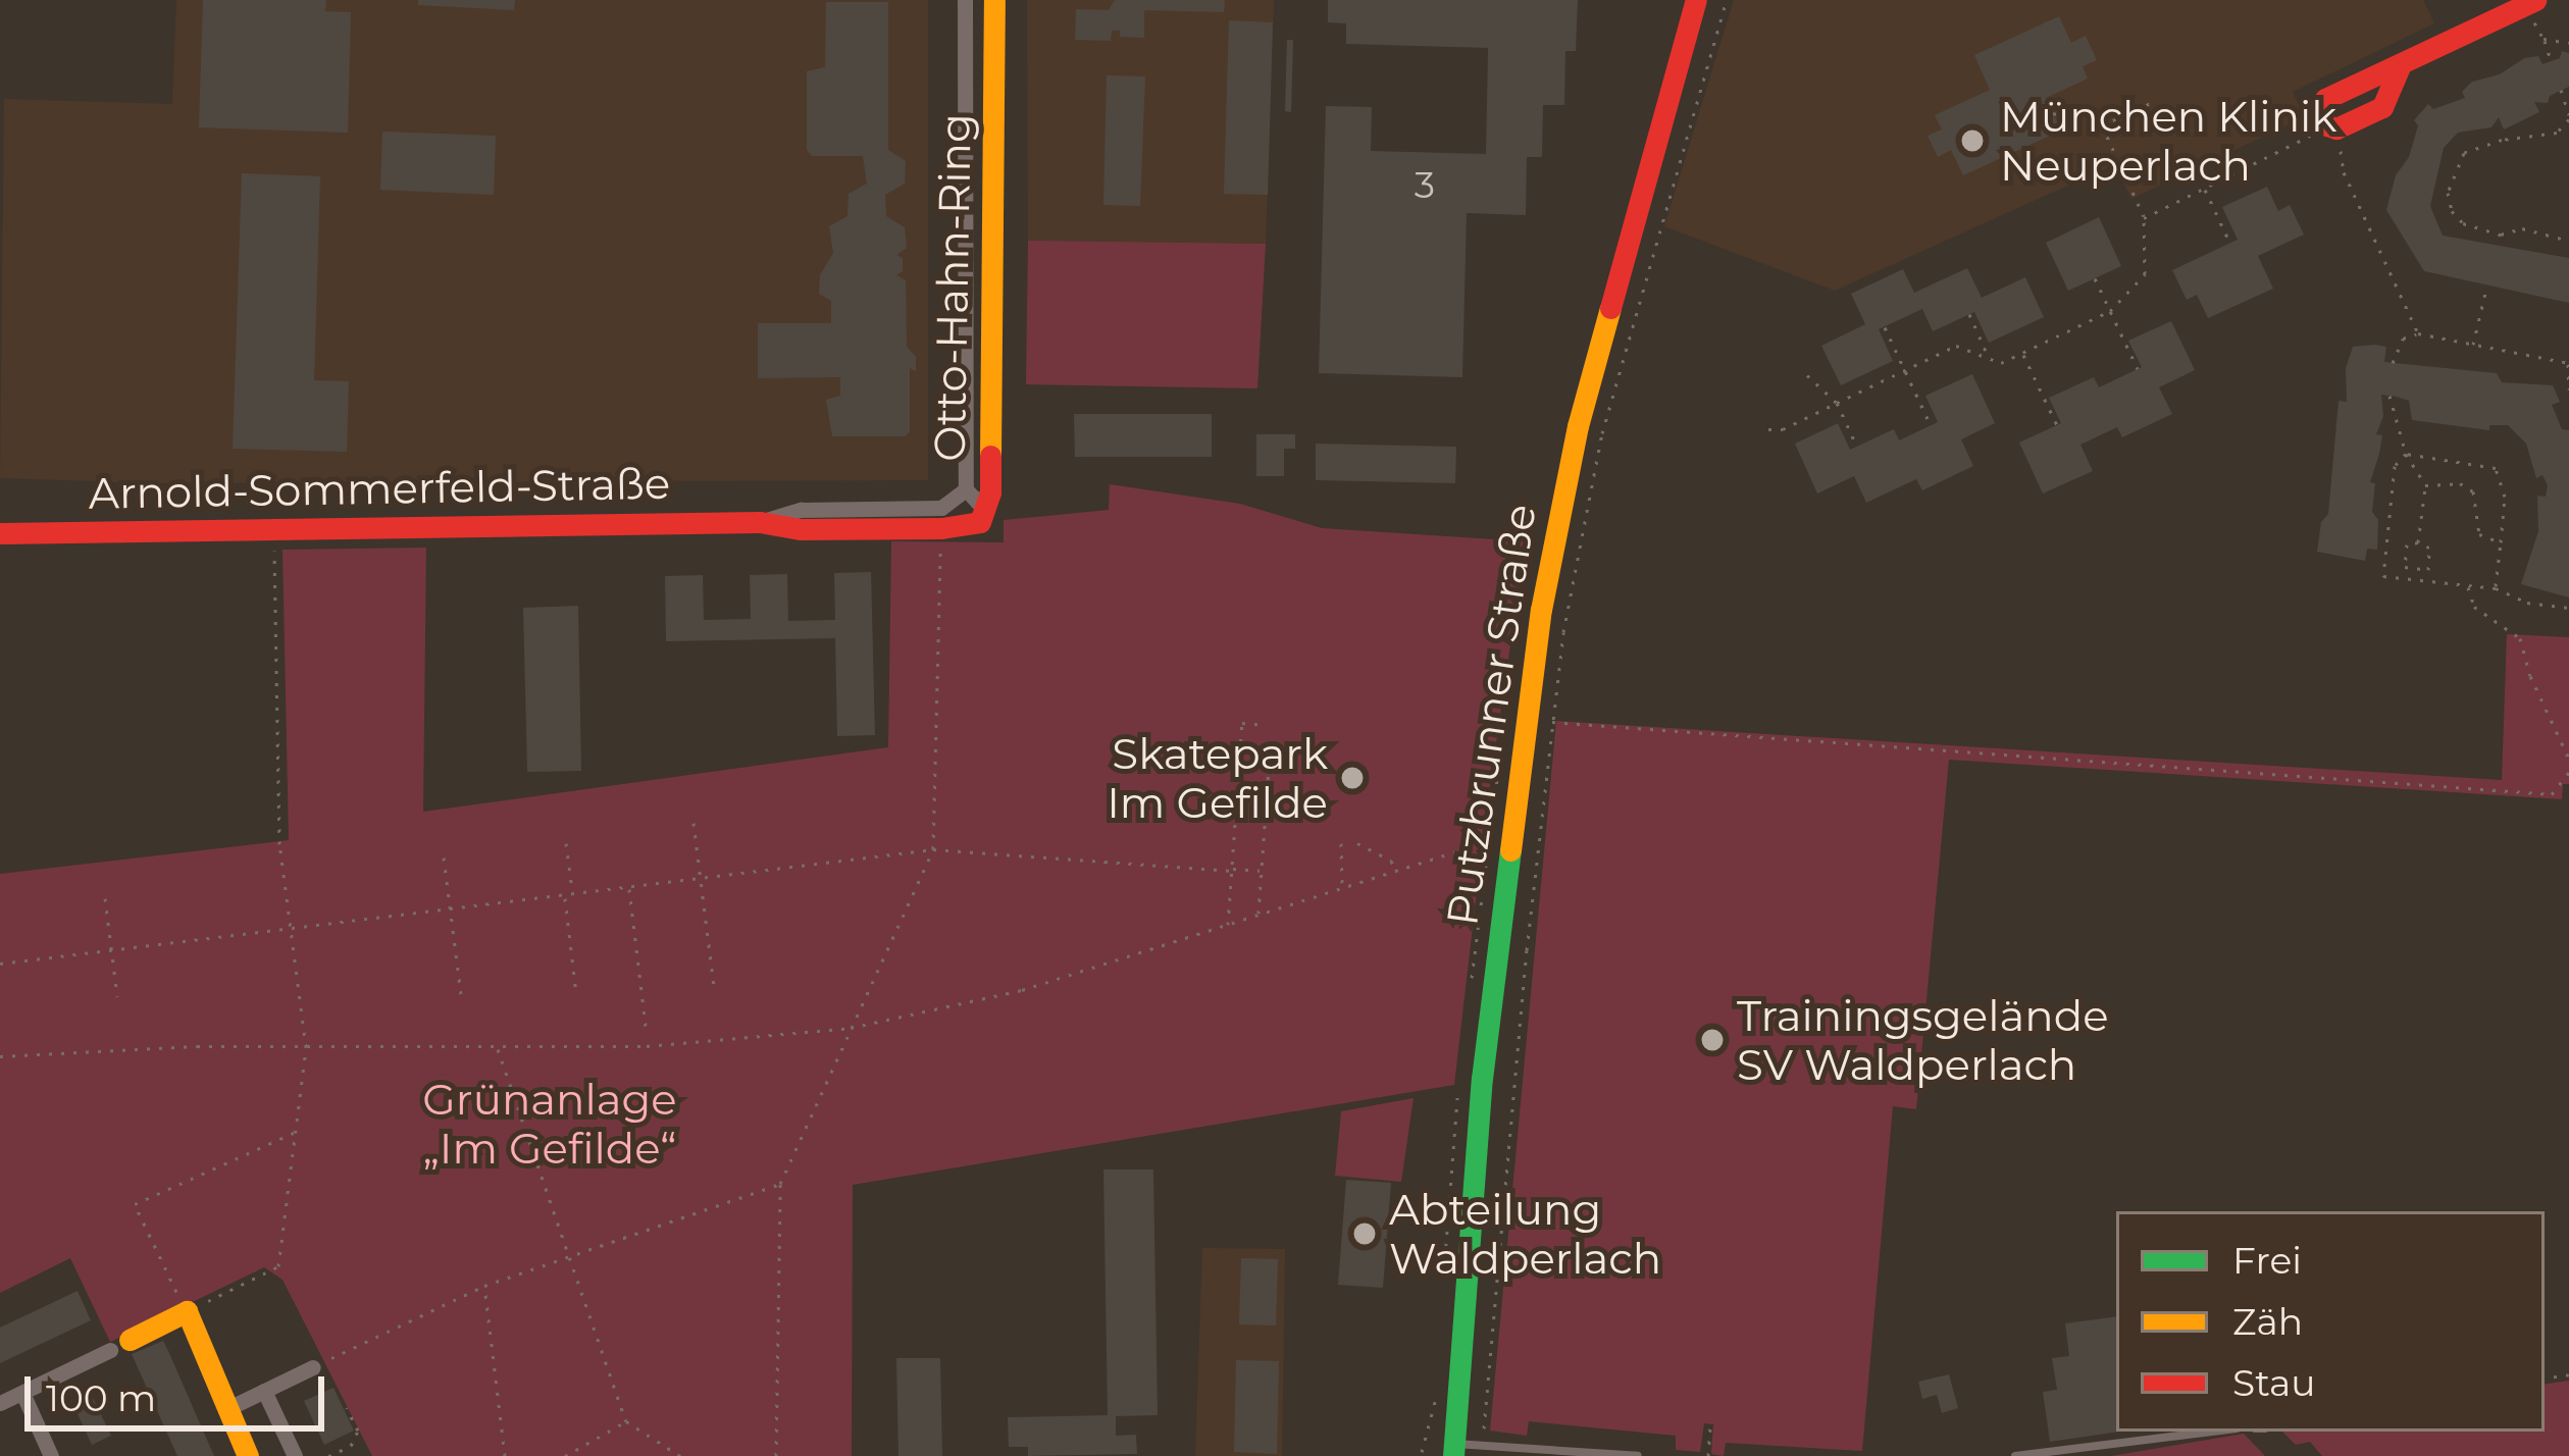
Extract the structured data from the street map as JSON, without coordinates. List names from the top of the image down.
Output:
{
  "streets": {
    "street": ["Otto-Hahn-Ring", "Arnold-Sommerfeld-Straße", "Putzbrunner Straße"]
  },
  "crossings": [
    ["Otto-Hahn-Ring", "Arnold-Sommerfeld-Straße"]
  ],
  "parks": ["Grünanlage „Im Gefilde“"],
  "places": [
    "München Klinik Neuperlach",
    "Skatepark Im Gefilde",
    "Trainingsgelände SV Waldperlach",
    "Abteilung Waldperlach"
  ],
  "house_numbers": ["3"],
  "legend": ["Frei", "Zäh", "Stau"],
  "scale_bar": "100 m"
}
